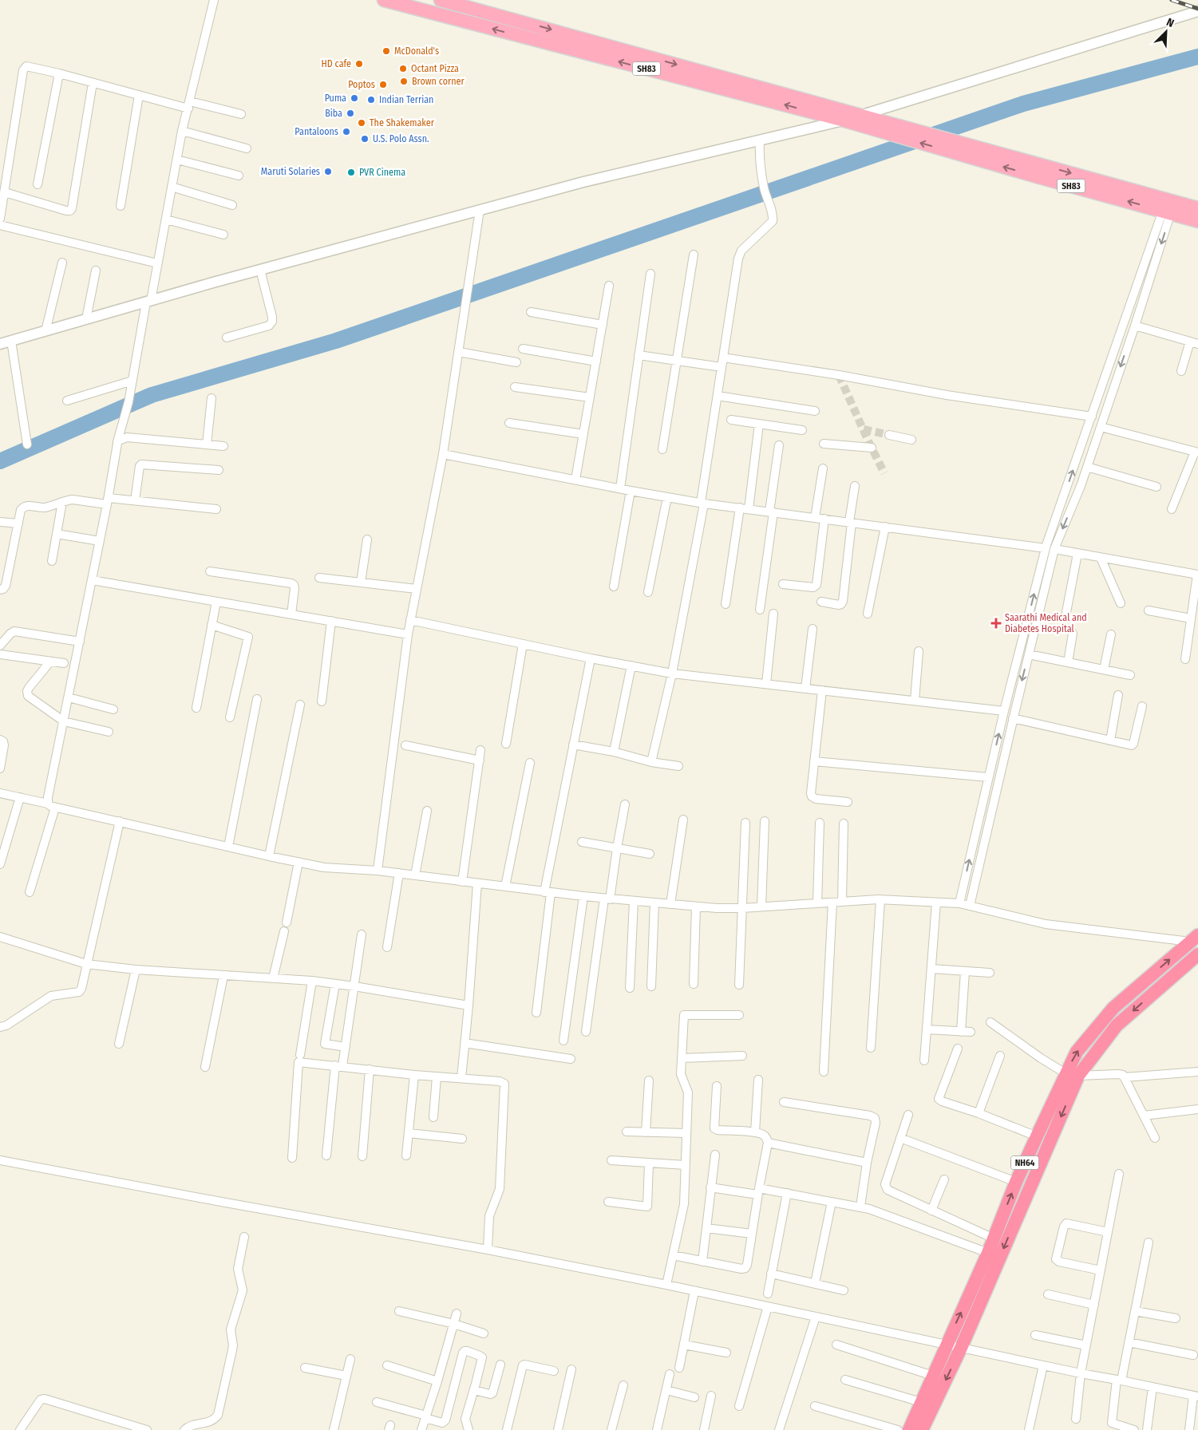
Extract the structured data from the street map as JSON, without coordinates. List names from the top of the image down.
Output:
{
  "streets": {
    "highway": ["NH64"],
    "main road": ["SH83"]
  },
  "places": {
    "other": [
      "McDonald's",
      "HD cafe",
      "Octant Pizza",
      "Brown corner",
      "Poptos",
      "Puma",
      "Indian Terrian",
      "Biba",
      "The Shakemaker",
      "Pantaloons",
      "U.S. Polo Assn.",
      "Maruti Solaries",
      "PVR Cinema"
    ],
    "health": ["Saarathi Medical and Diabetes Hospital"]
  },
  "north": "top right"
}
